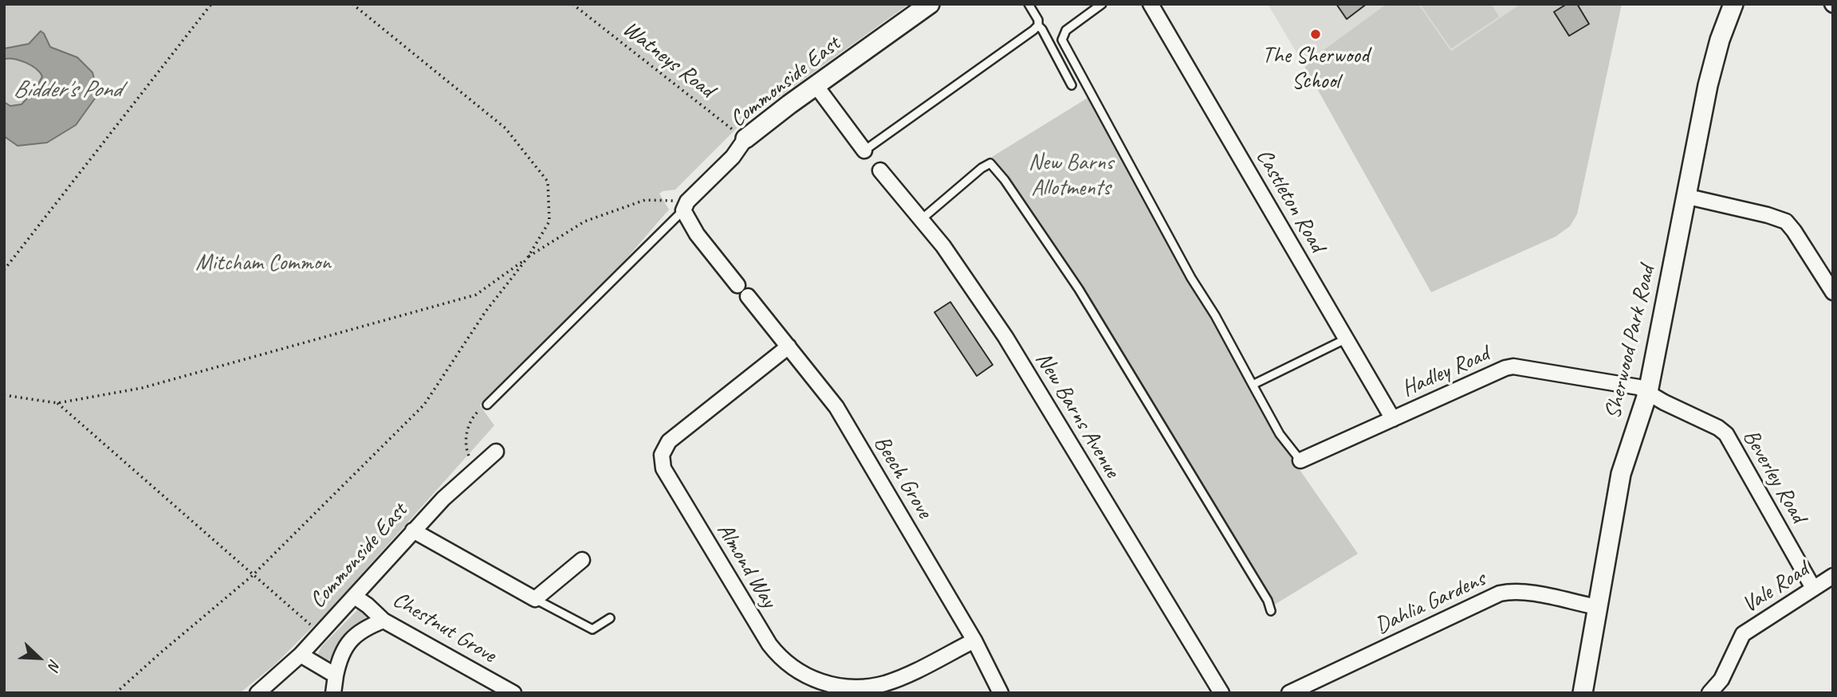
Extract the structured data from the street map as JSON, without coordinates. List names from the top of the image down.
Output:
{
  "streets": {
    "street": [
      "Commonside East",
      "Castleton Road",
      "Sherwood Park Road",
      "Hadley Road",
      "New Barns Avenue",
      "Beverley Road",
      "Beech Grove",
      "Almond Way",
      "Vale Road",
      "Dahlia Gardens",
      "Chestnut Grove"
    ],
    "path": ["Watneys Road"]
  },
  "crossings": [
    ["Watneys Road", "Commonside East"],
    ["Commonside East", "Chestnut Grove"],
    ["Castleton Road", "Hadley Road"],
    ["Sherwood Park Road", "Hadley Road"],
    ["Sherwood Park Road", "Beverley Road"],
    ["Sherwood Park Road", "Dahlia Gardens"],
    ["Hadley Road", "Beverley Road"],
    ["Beverley Road", "Vale Road"],
    ["Beech Grove", "Almond Way"]
  ],
  "water": ["Bidder's Pond"],
  "parks": ["New Barns Allotments", "Mitcham Common"],
  "places": ["The Sherwood School"],
  "north": "bottom right"
}
